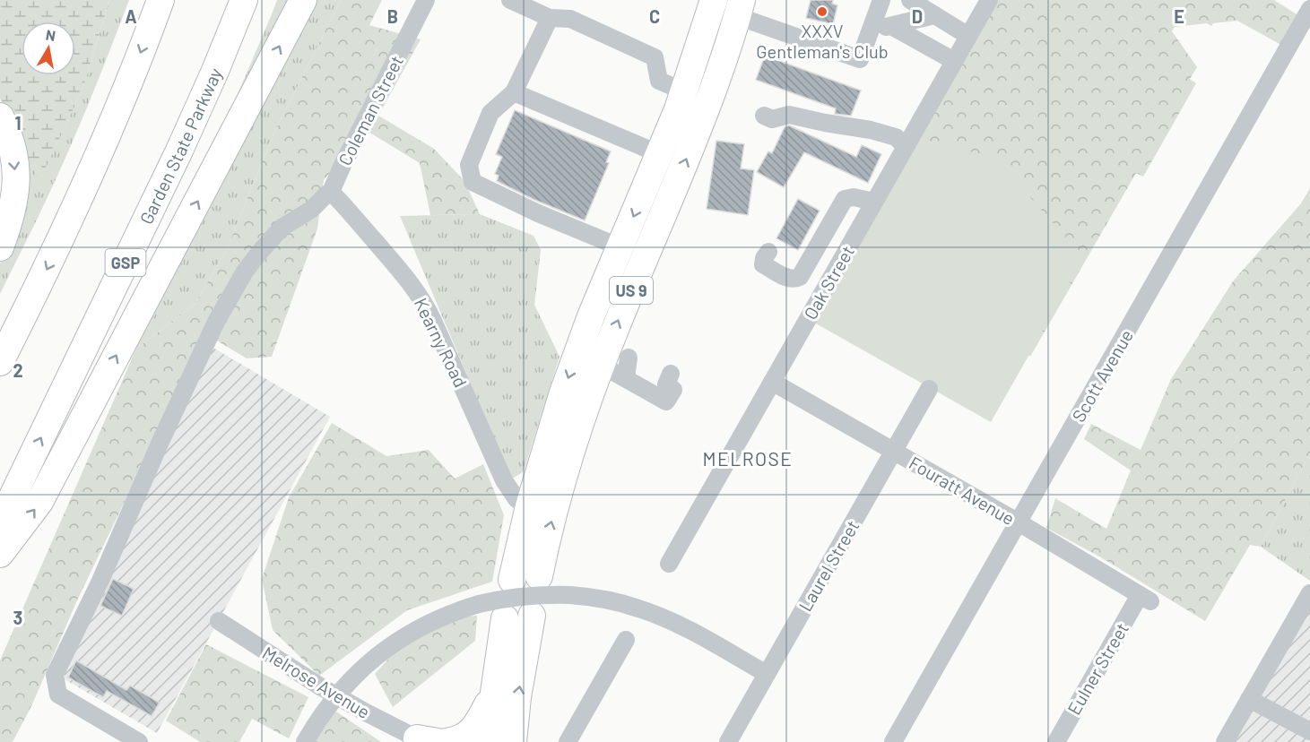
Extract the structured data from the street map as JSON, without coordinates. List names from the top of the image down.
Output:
{
  "streets": {
    "highway": ["Garden State Parkway", "GSP", "US 9"],
    "street": [
      "Coleman Street",
      "Oak Street",
      "Kearny Road",
      "Scott Avenue",
      "Fouratt Avenue",
      "Laurel Street",
      "Eulner Street",
      "Melrose Avenue"
    ]
  },
  "crossings": [
    ["Coleman Street", "Kearny Road"],
    ["Oak Street", "Fouratt Avenue"],
    ["US 9", "Kearny Road"],
    ["Scott Avenue", "Fouratt Avenue"],
    ["Fouratt Avenue", "Laurel Street"],
    ["Fouratt Avenue", "Eulner Street"]
  ],
  "districts": ["MELROSE"],
  "places": ["XXXV Gentleman's Club"],
  "north": "top",
  "grid": {
    "columns": [
      "A",
      "B",
      "C",
      "D",
      "E"
    ],
    "rows": ["1", "2", "3"]
  }
}
